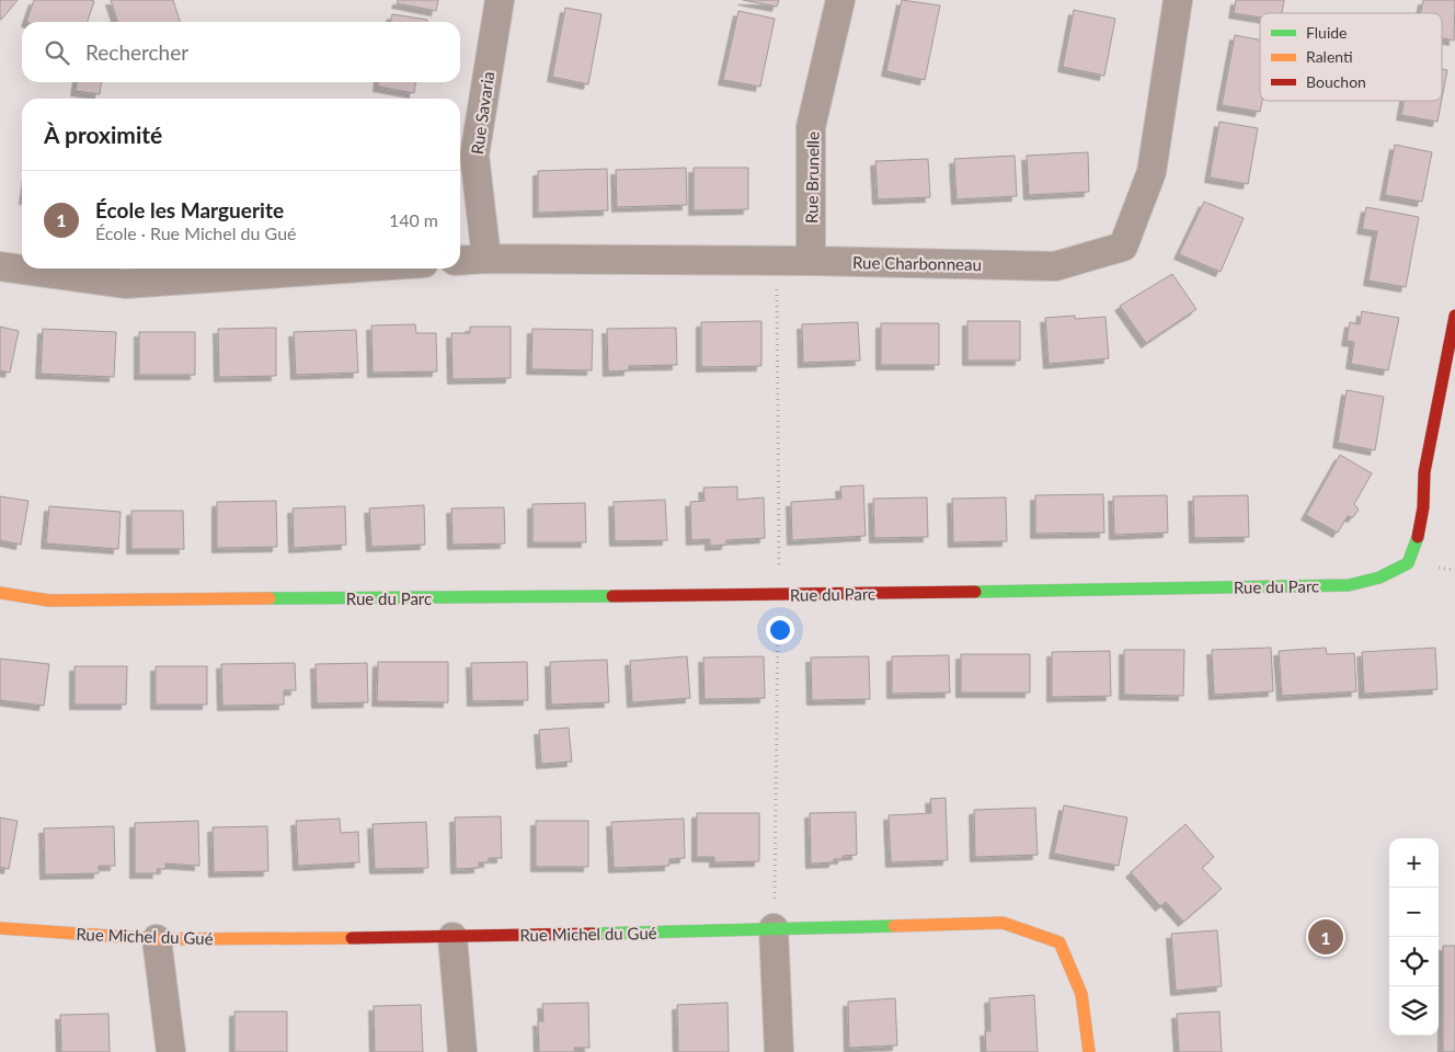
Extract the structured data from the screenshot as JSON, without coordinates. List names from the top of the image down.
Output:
{
  "streets": {
    "street": [
      "Rue Savaria",
      "Rue Brunelle",
      "Rue Charbonneau",
      "Rue du Parc",
      "Rue Michel du Gué"
    ]
  },
  "crossings": [
    ["Rue Savaria", "Rue Charbonneau"],
    ["Rue Brunelle", "Rue Charbonneau"]
  ],
  "legend": ["Fluide", "Ralenti", "Bouchon"],
  "page": {
    "search": "Rechercher",
    "heading": "À proximité",
    "list": [
      {
        "mark": "1",
        "name": "École les Marguerite",
        "note": "École · Rue Michel du Gué",
        "value": "140 m"
      }
    ],
    "map_buttons": ["+", "−"],
    "pins": "1"
  }
}
